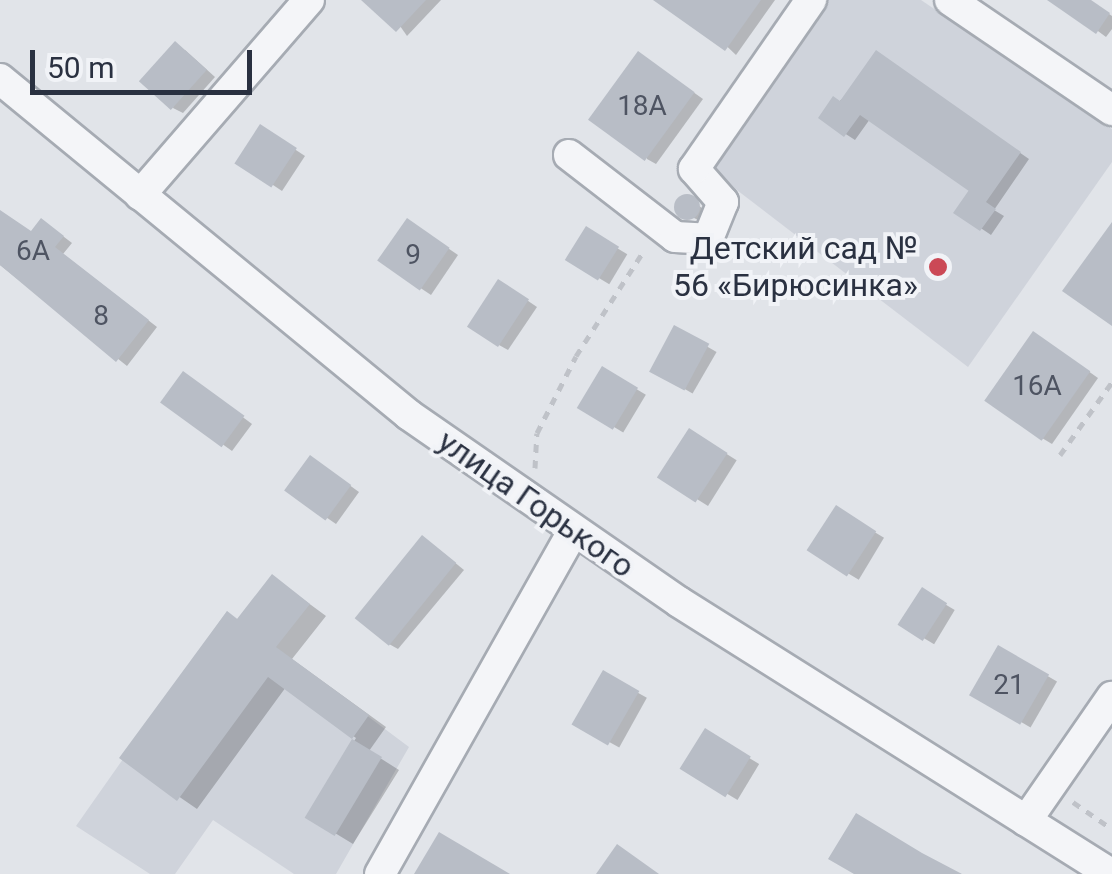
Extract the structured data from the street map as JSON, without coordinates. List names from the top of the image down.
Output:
{
  "streets": {
    "street": ["улица Горького"]
  },
  "places": ["Детский сад № 56 «Бирюсинка»"],
  "house_numbers": [
    "18А",
    "6А",
    "9",
    "8",
    "16А",
    "21"
  ],
  "scale_bar": "50 m"
}
